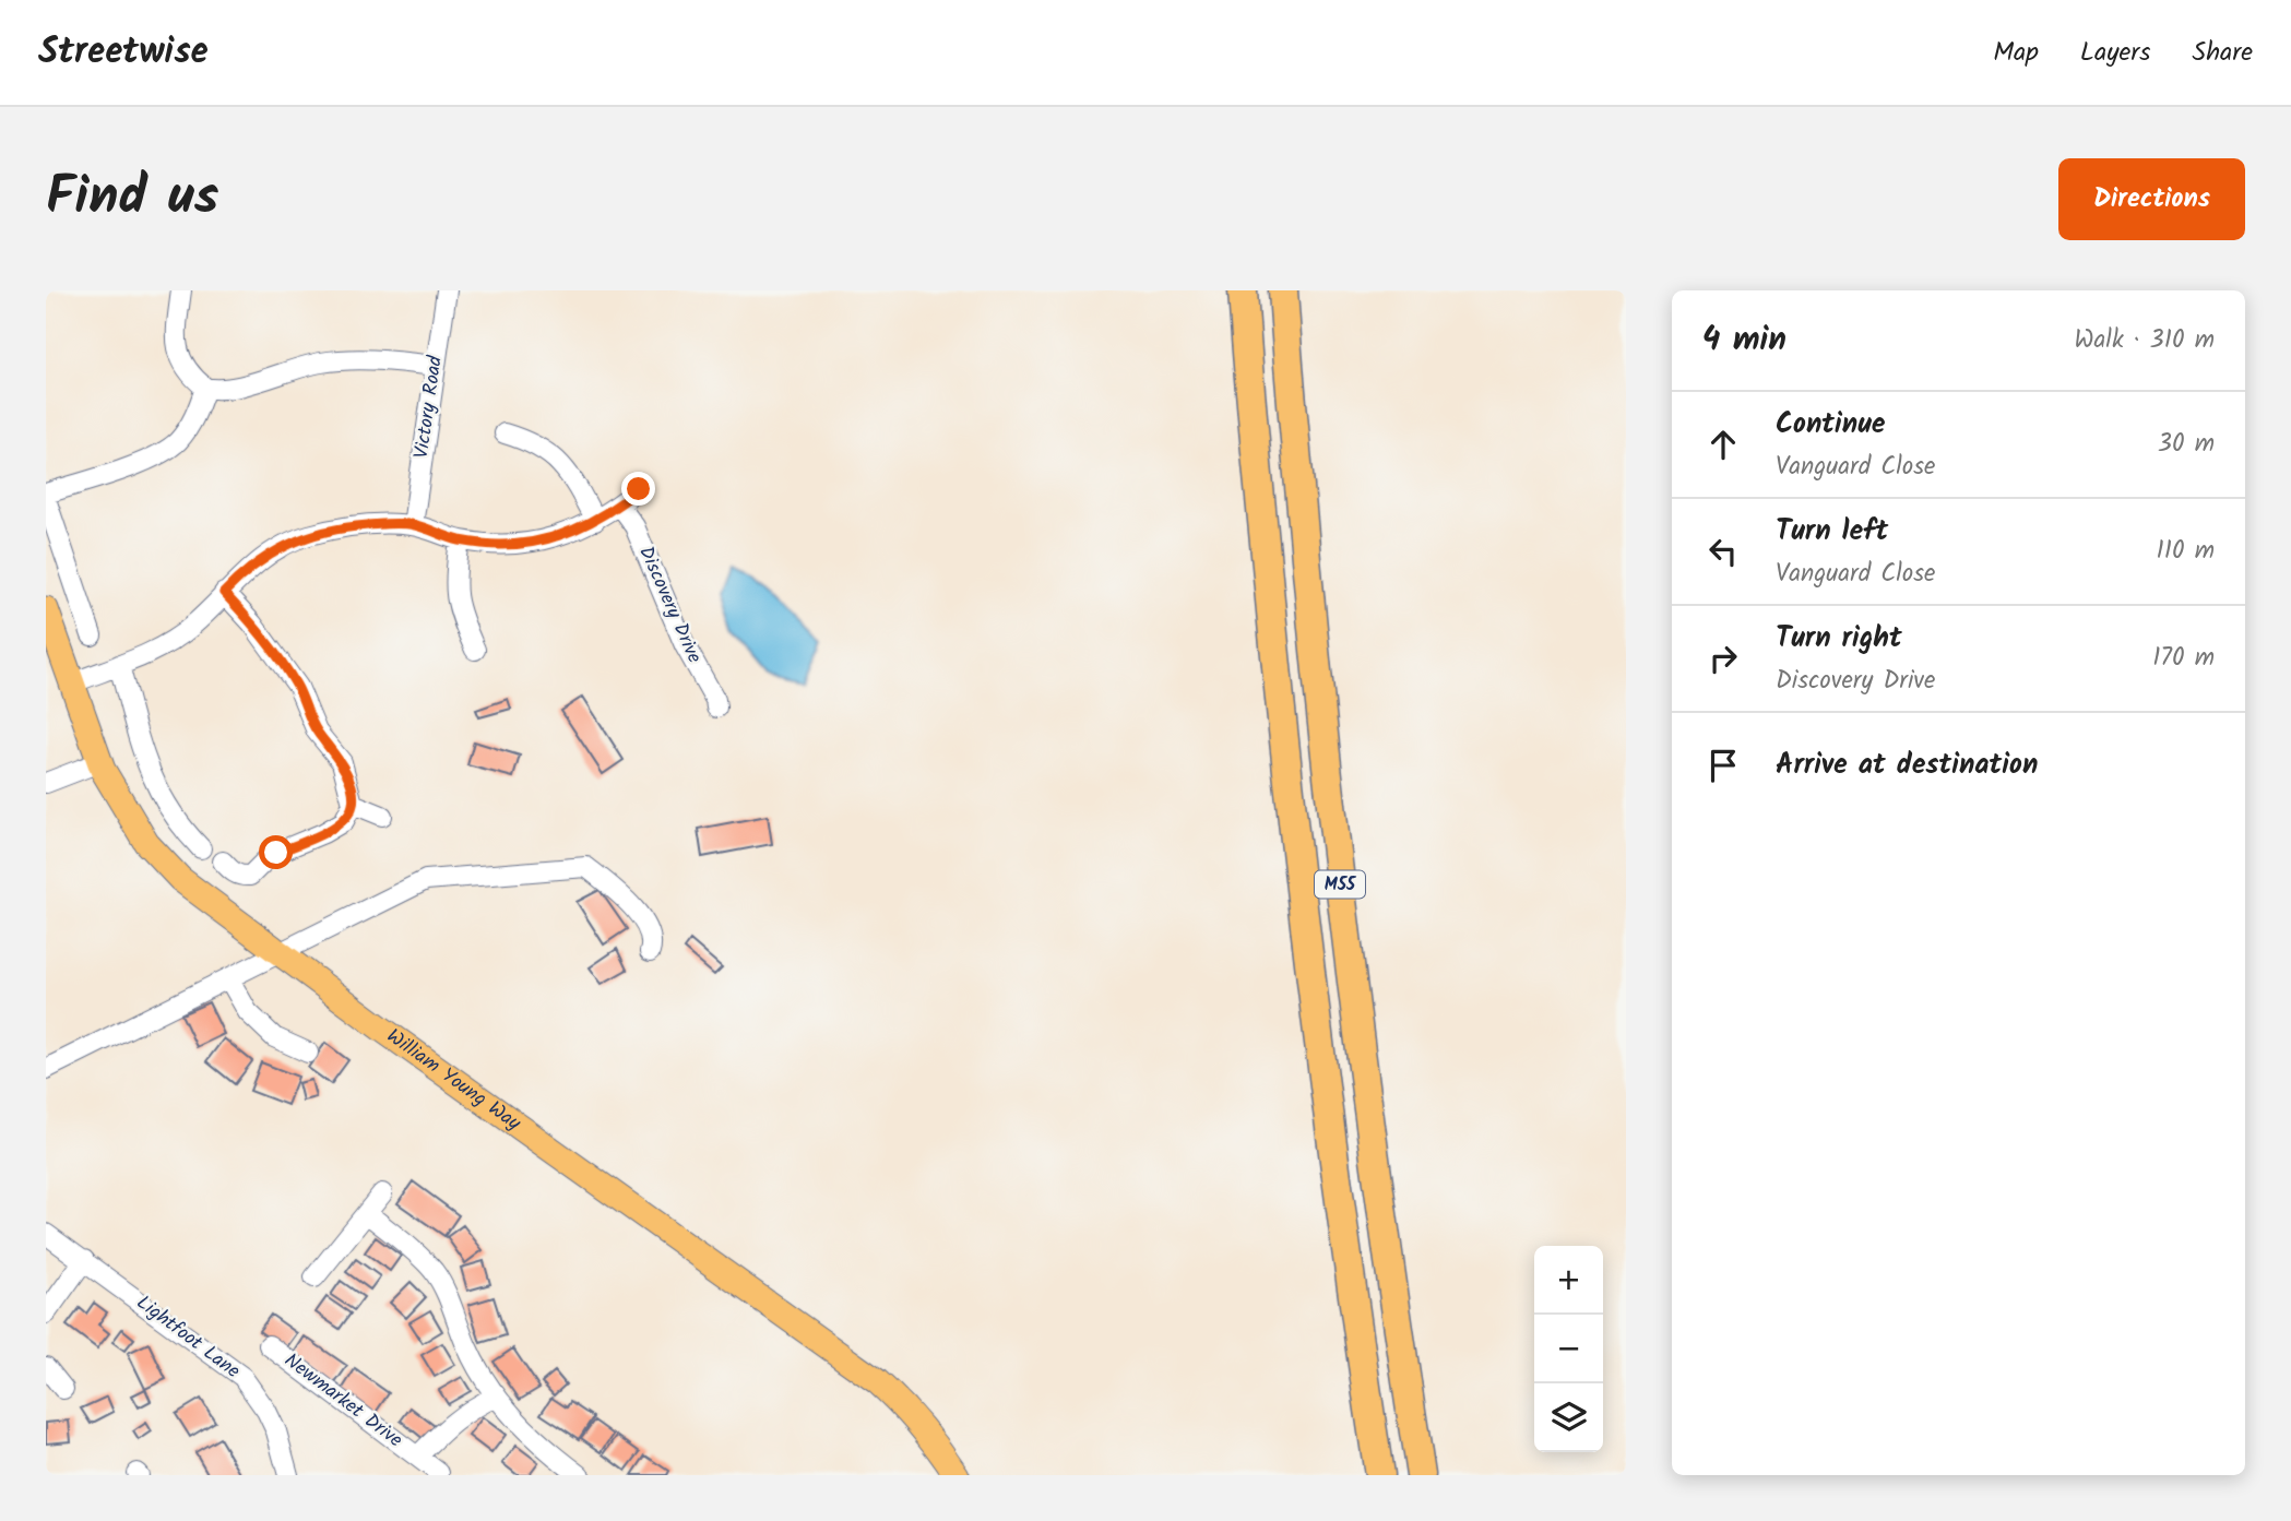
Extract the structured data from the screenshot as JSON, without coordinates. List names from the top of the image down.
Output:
{
  "streets": {
    "highway": ["M55"],
    "main road": ["William Young Way"],
    "street": [
      "Victory Road",
      "Discovery Drive",
      "Lightfoot Lane",
      "Newmarket Drive"
    ]
  },
  "page": {
    "header": "Streetwise",
    "nav": ["Map", "Layers", "Share"],
    "title": "Find us",
    "buttons": "Directions",
    "heading": ["4 min", "Walk · 310 m"],
    "list": [
      ["Continue", "Vanguard Close", "30 m"],
      ["Turn left", "Vanguard Close", "110 m"],
      ["Turn right", "Discovery Drive", "170 m"],
      "Arrive at destination"
    ],
    "map_buttons": ["+", "−"]
  }
}
